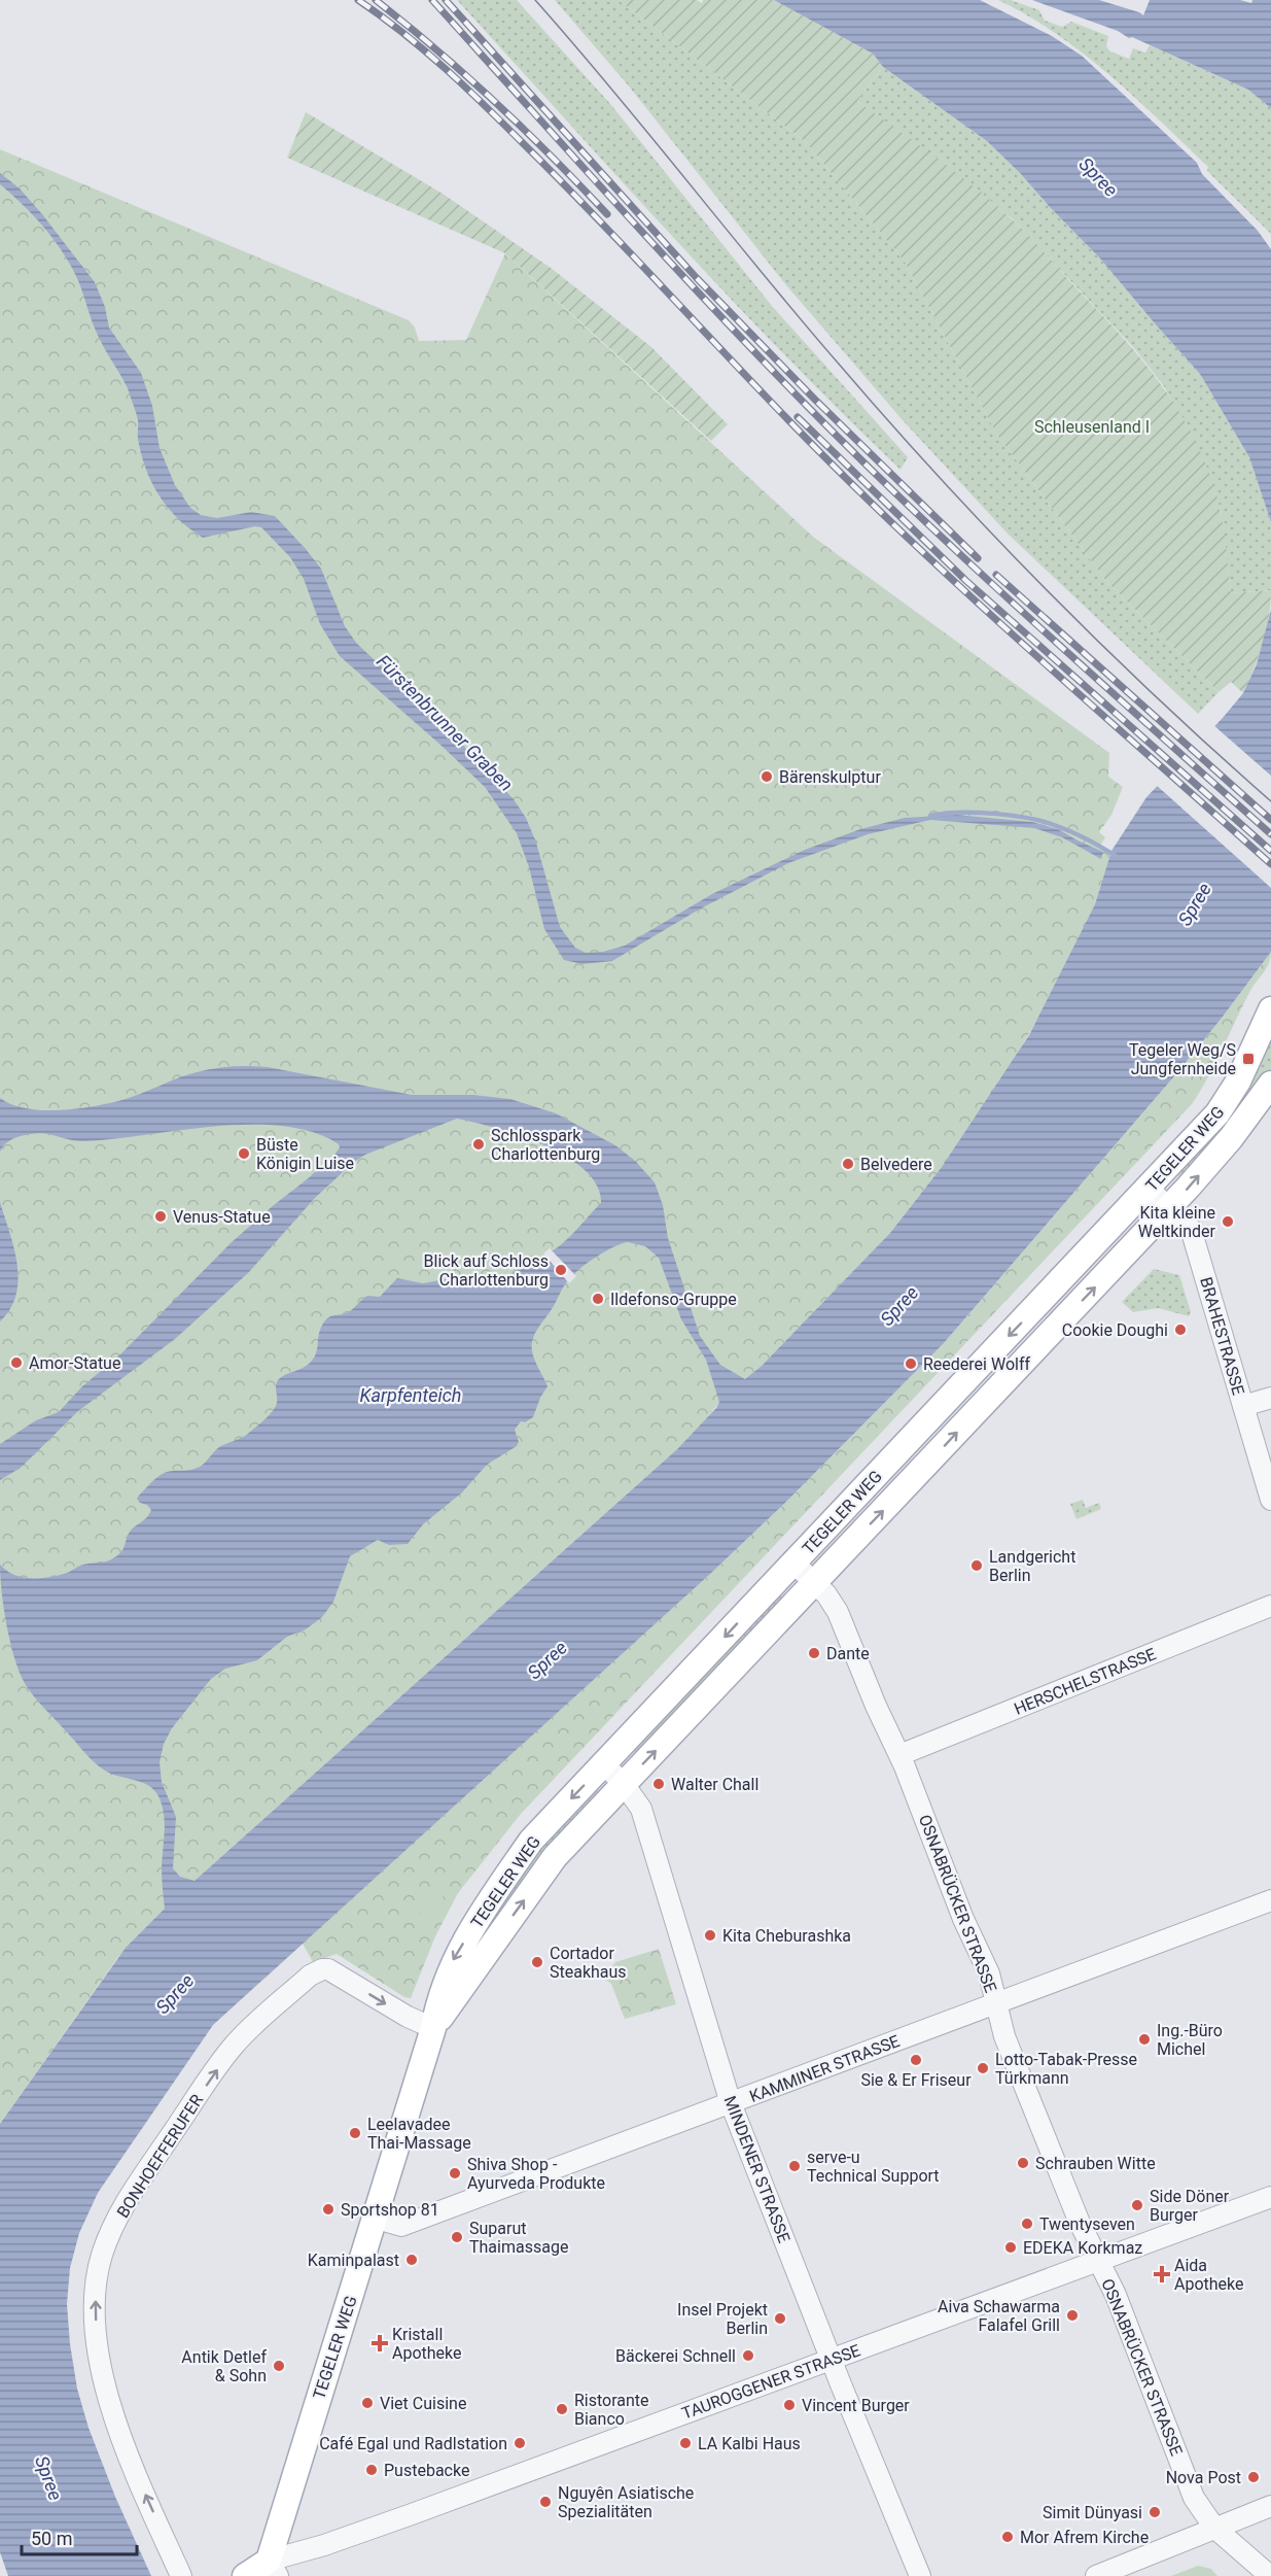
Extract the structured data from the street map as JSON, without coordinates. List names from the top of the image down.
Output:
{
  "streets": {
    "main road": ["TEGELER WEG"],
    "street": [
      "BRAHESTRASSE",
      "HERSCHELSTRASSE",
      "OSNABRÜCKER STRASSE",
      "KAMMINER STRASSE",
      "BONHOEFFERUFER",
      "MINDENER STRASSE",
      "TAUROGGENER STRASSE"
    ]
  },
  "crossings": [
    ["TEGELER WEG", "BRAHESTRASSE"],
    ["TEGELER WEG", "OSNABRÜCKER STRASSE"],
    ["TEGELER WEG", "KAMMINER STRASSE"],
    ["TEGELER WEG", "BONHOEFFERUFER"],
    ["TEGELER WEG", "MINDENER STRASSE"],
    ["TEGELER WEG", "TAUROGGENER STRASSE"],
    ["HERSCHELSTRASSE", "OSNABRÜCKER STRASSE"],
    ["OSNABRÜCKER STRASSE", "KAMMINER STRASSE"],
    ["OSNABRÜCKER STRASSE", "TAUROGGENER STRASSE"],
    ["KAMMINER STRASSE", "MINDENER STRASSE"],
    ["MINDENER STRASSE", "TAUROGGENER STRASSE"]
  ],
  "water": ["Spree", "Fürstenbrunner Graben", "Karpfenteich"],
  "parks": ["Schleusenland I"],
  "places": {
    "other": [
      "Bärenskulptur",
      "Schlosspark Charlottenburg",
      "Büste Königin Luise",
      "Belvedere",
      "Venus-Statue",
      "Kita kleine Weltkinder",
      "Blick auf Schloss Charlottenburg",
      "Ildefonso-Gruppe",
      "Cookie Doughi",
      "Amor-Statue",
      "Reederei Wolff",
      "Landgericht Berlin",
      "Dante",
      "Walter Chall",
      "Kita Cheburashka",
      "Cortador Steakhaus",
      "Ing.-Büro Michel",
      "Sie & Er Friseur",
      "Lotto-Tabak-Presse Türkmann",
      "Leelavadee Thai-Massage",
      "Schrauben Witte",
      "serve-u Technical Support",
      "Shiva Shop - Ayurveda Produkte",
      "Side Döner Burger",
      "Sportshop 81",
      "Twentyseven",
      "Suparut Thaimassage",
      "EDEKA Korkmaz",
      "Kaminpalast",
      "Aiva Schawarma Falafel Grill",
      "Insel Projekt Berlin",
      "Bäckerei Schnell",
      "Antik Detlef & Sohn",
      "Viet Cuisine",
      "Vincent Burger",
      "Ristorante Bianco",
      "Café Egal und Radlstation",
      "LA Kalbi Haus",
      "Pustebacke",
      "Nova Post",
      "Nguyên Asiatische Spezialitäten",
      "Simit Dünyasi",
      "Mor Afrem Kirche"
    ],
    "transit": ["Tegeler Weg/S Jungfernheide"],
    "health": ["Aida Apotheke", "Kristall Apotheke"]
  },
  "scale_bar": "50 m"
}
